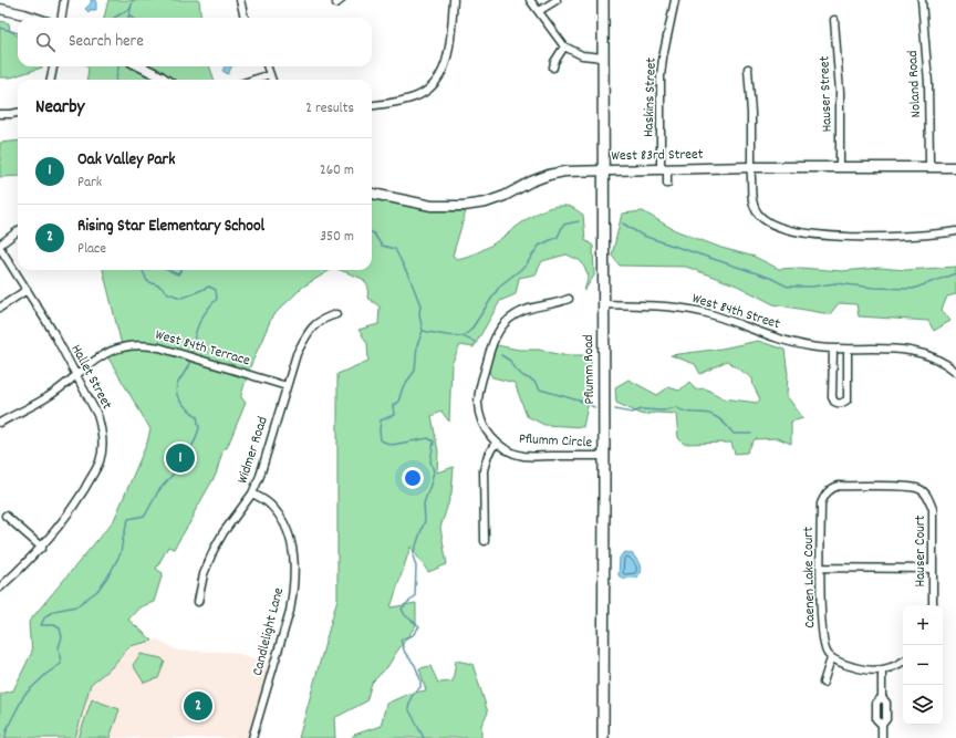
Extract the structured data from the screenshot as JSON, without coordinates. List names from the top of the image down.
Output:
{
  "streets": {
    "main road": ["Pflumm Road"],
    "street": [
      "Noland Road",
      "Hauser Street",
      "Haskins Street",
      "West 83rd Street",
      "West 84th Street",
      "West 84th Terrace",
      "Hallet Street",
      "Pflumm Circle",
      "Widmer Road",
      "Hauser Court",
      "Caenen Lake Court",
      "Candlelight Lane"
    ]
  },
  "crossings": [
    ["Noland Road", "West 83rd Street"],
    ["Hauser Street", "West 83rd Street"],
    ["Haskins Street", "West 83rd Street"],
    ["West 83rd Street", "Pflumm Road"],
    ["West 84th Street", "Pflumm Road"],
    ["West 84th Terrace", "Hallet Street"],
    ["West 84th Terrace", "Widmer Road"],
    ["Pflumm Road", "Pflumm Circle"],
    ["Widmer Road", "Candlelight Lane"],
    ["Hauser Court", "Caenen Lake Court"]
  ],
  "page": {
    "search": "Search here",
    "heading": ["Nearby", "2 results"],
    "list": [
      {
        "mark": "1",
        "name": "Oak Valley Park",
        "note": "Park",
        "value": "260 m"
      },
      {
        "mark": "2",
        "name": "Rising Star Elementary School",
        "note": "Place",
        "value": "350 m"
      }
    ],
    "pins": ["1", "2"],
    "map_buttons": ["+", "−"]
  }
}
